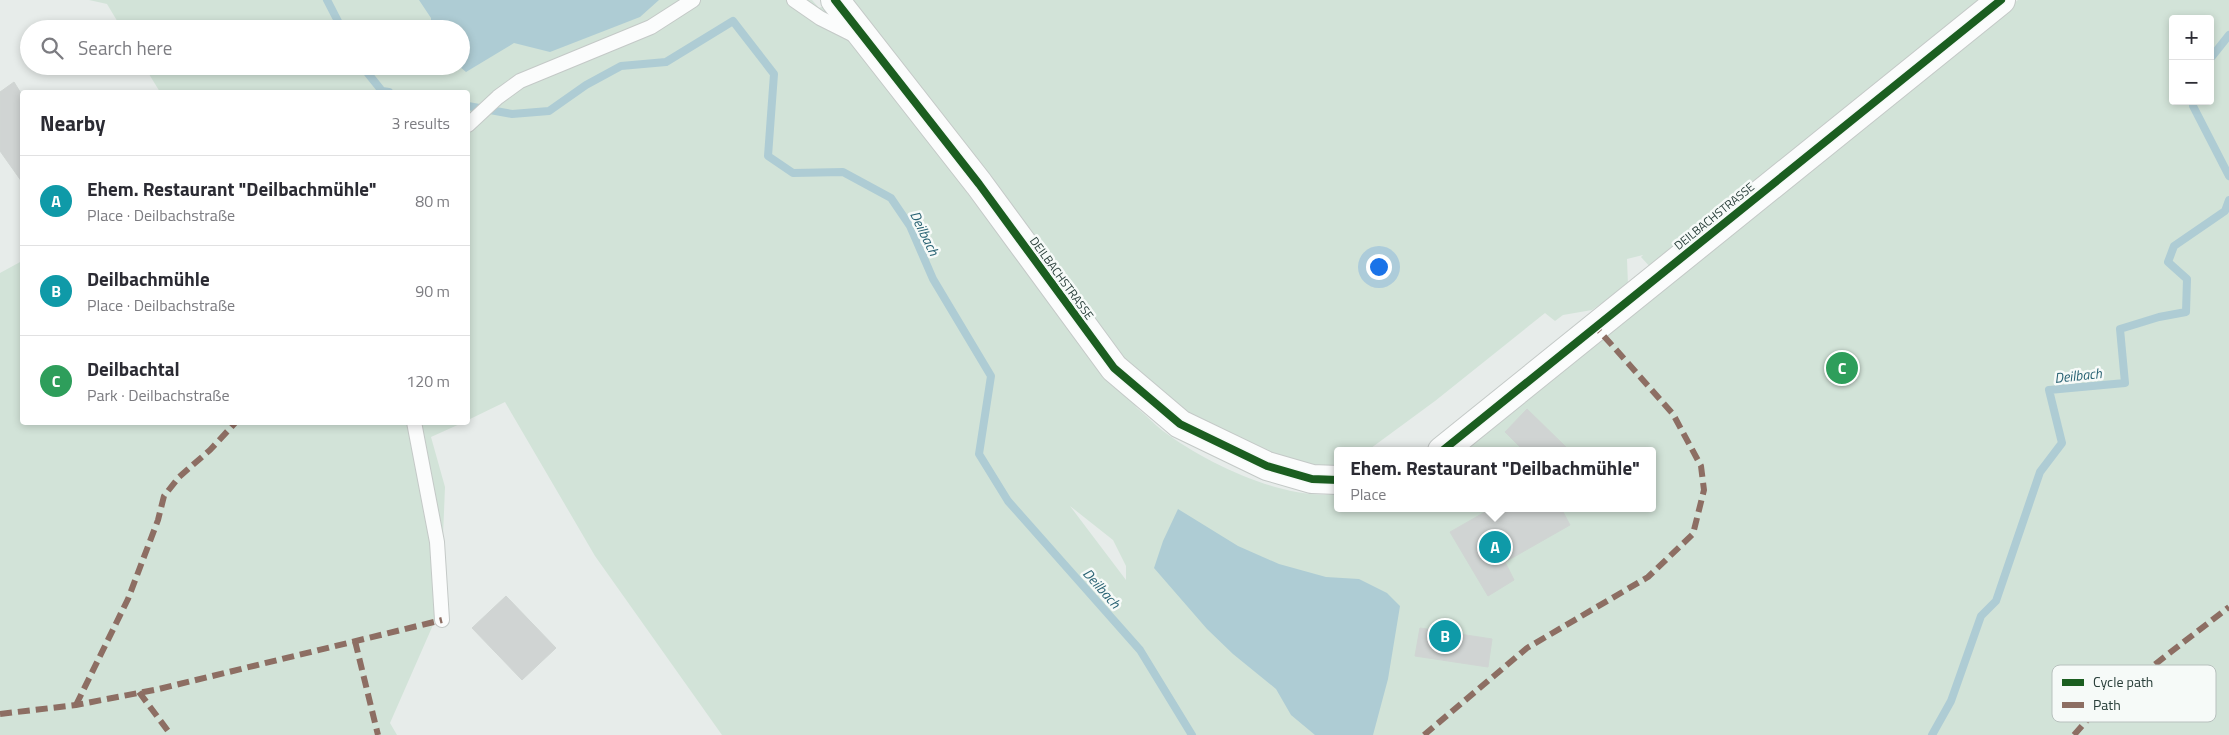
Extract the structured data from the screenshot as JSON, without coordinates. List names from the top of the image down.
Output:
{
  "streets": {
    "street": ["DEILBACHSTRASSE"]
  },
  "water": ["Deilbach"],
  "legend": ["Cycle path", "Path"],
  "page": {
    "map_buttons": ["+", "−"],
    "search": "Search here",
    "heading": ["Nearby", "3 results"],
    "list": [
      {
        "mark": "A",
        "name": "Ehem. Restaurant \"Deilbachmühle\"",
        "note": "Place · Deilbachstraße",
        "value": "80 m"
      },
      {
        "mark": "B",
        "name": "Deilbachmühle",
        "note": "Place · Deilbachstraße",
        "value": "90 m"
      },
      {
        "mark": "C",
        "name": "Deilbachtal",
        "note": "Park · Deilbachstraße",
        "value": "120 m"
      }
    ],
    "pins": ["C", "A", "B"],
    "popup": ["Ehem. Restaurant \"Deilbachmühle\"", "Place"]
  }
}
